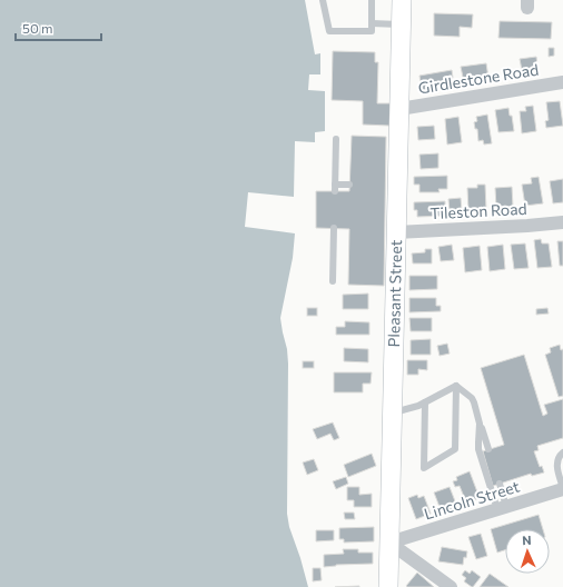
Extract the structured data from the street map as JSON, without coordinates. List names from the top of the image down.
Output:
{
  "streets": {
    "main road": ["Pleasant Street"],
    "street": ["Girdlestone Road", "Tileston Road", "Lincoln Street"]
  },
  "crossings": [
    ["Girdlestone Road", "Pleasant Street"],
    ["Tileston Road", "Pleasant Street"],
    ["Pleasant Street", "Lincoln Street"]
  ],
  "scale_bar": "50 m",
  "north": "top"
}
